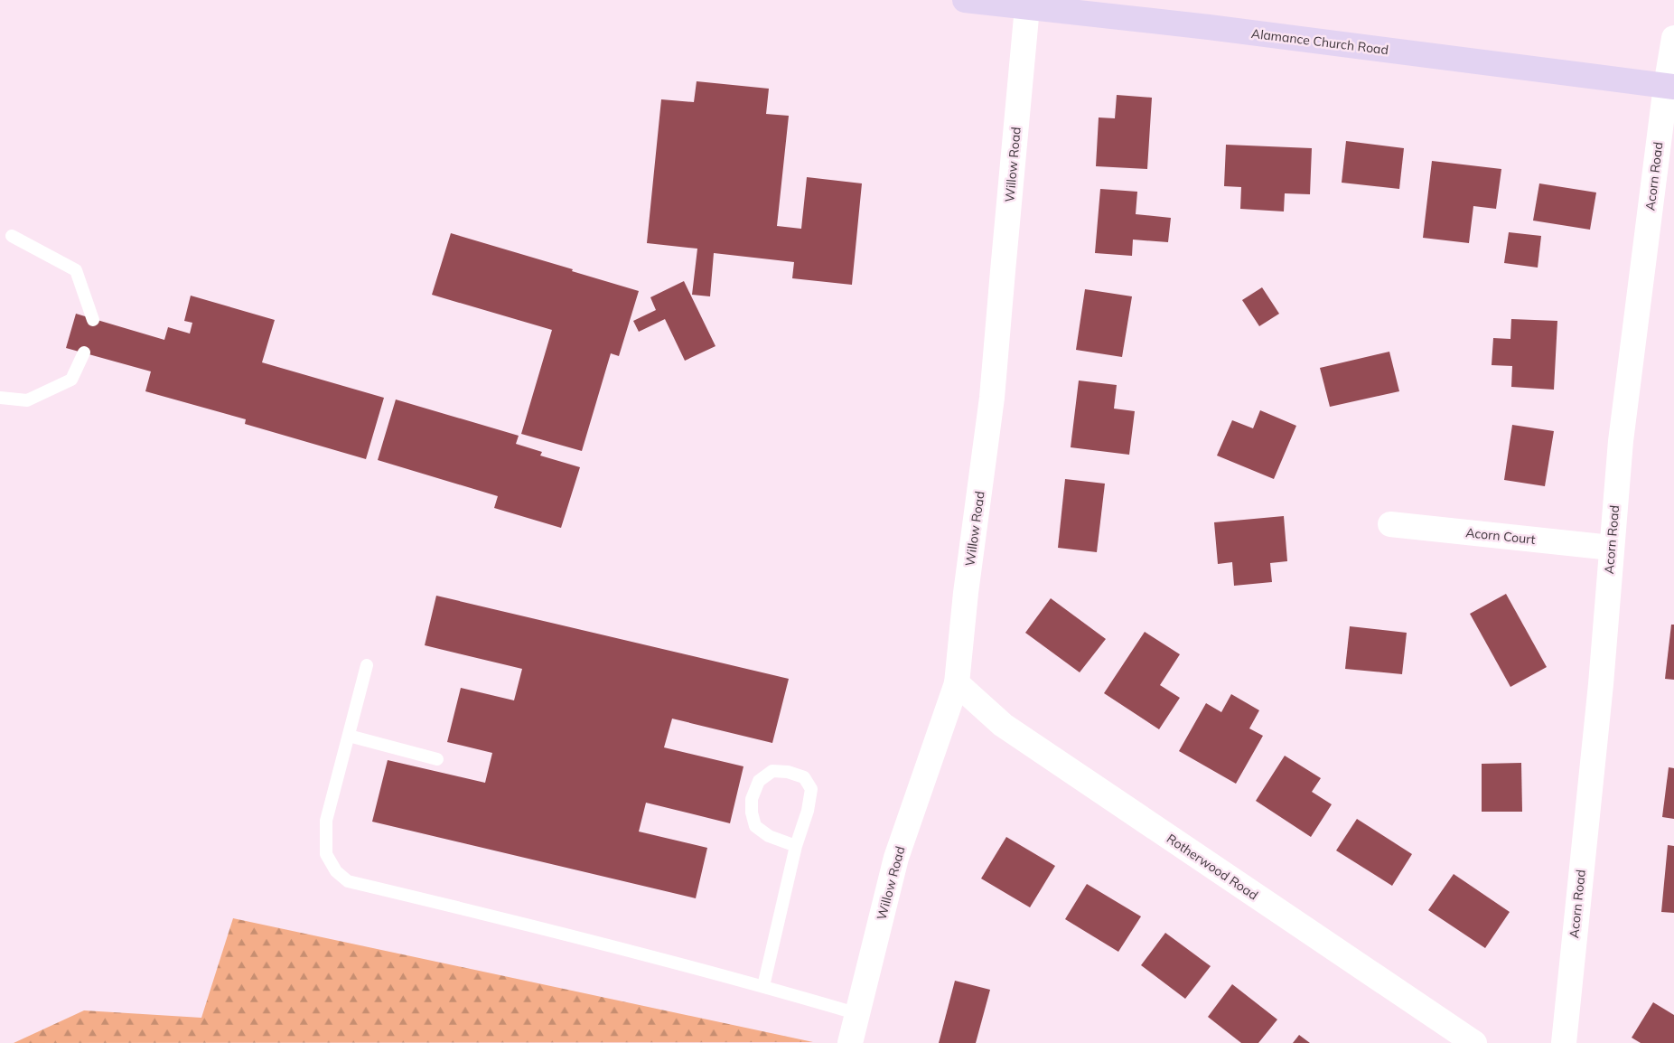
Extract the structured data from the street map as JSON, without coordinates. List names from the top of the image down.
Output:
{
  "streets": {
    "main road": ["Alamance Church Road"],
    "street": [
      "Willow Road",
      "Acorn Road",
      "Acorn Court",
      "Rotherwood Road"
    ]
  },
  "crossings": [
    ["Alamance Church Road", "Willow Road"],
    ["Alamance Church Road", "Acorn Road"],
    ["Willow Road", "Rotherwood Road"],
    ["Acorn Road", "Acorn Court"]
  ]
}
